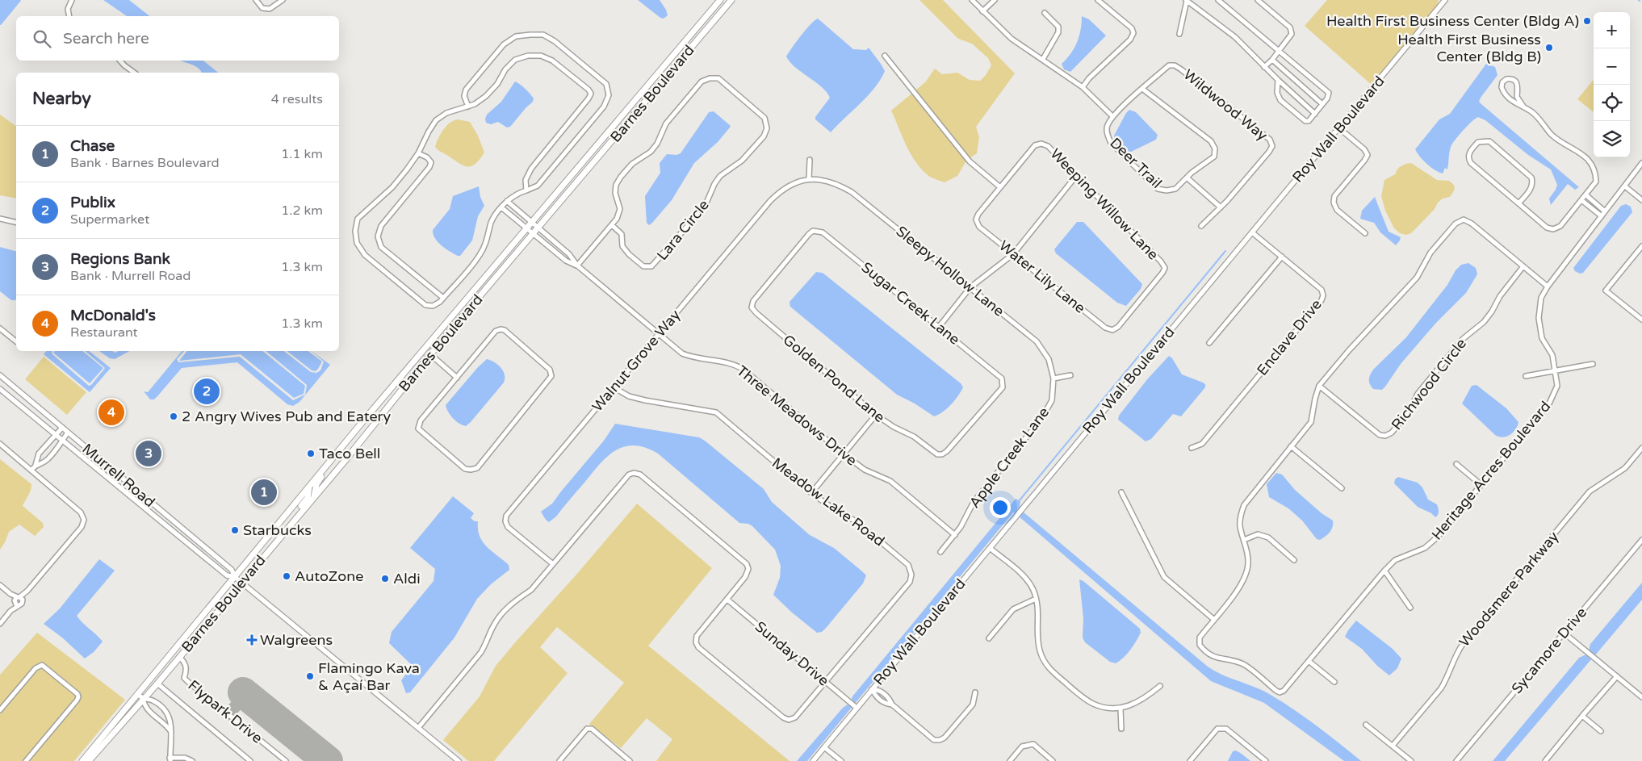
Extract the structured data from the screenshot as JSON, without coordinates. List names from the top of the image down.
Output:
{
  "streets": {
    "main road": ["Barnes Boulevard"],
    "street": [
      "Wildwood Way",
      "Roy Wall Boulevard",
      "Deer Trail",
      "Weeping Willow Lane",
      "Lara Circle",
      "Sleepy Hollow Lane",
      "Water Lily Lane",
      "Sugar Creek Lane",
      "Enclave Drive",
      "Walnut Grove Way",
      "Golden Pond Lane",
      "Richwood Circle",
      "Three Meadows Drive",
      "Apple Creek Lane",
      "Heritage Acres Boulevard",
      "Murrell Road",
      "Meadow Lake Road",
      "Woodsmere Parkway",
      "Sycamore Drive",
      "Sunday Drive",
      "Flypark Drive"
    ]
  },
  "crossings": [
    ["Barnes Boulevard", "Three Meadows Drive"],
    ["Barnes Boulevard", "Murrell Road"],
    ["Barnes Boulevard", "Flypark Drive"],
    ["Wildwood Way", "Deer Trail"],
    ["Roy Wall Boulevard", "Enclave Drive"],
    ["Roy Wall Boulevard", "Sunday Drive"],
    ["Weeping Willow Lane", "Water Lily Lane"],
    ["Lara Circle", "Three Meadows Drive"],
    ["Sleepy Hollow Lane", "Walnut Grove Way"],
    ["Sleepy Hollow Lane", "Apple Creek Lane"],
    ["Sugar Creek Lane", "Golden Pond Lane"],
    ["Walnut Grove Way", "Three Meadows Drive"],
    ["Walnut Grove Way", "Meadow Lake Road"],
    ["Richwood Circle", "Heritage Acres Boulevard"],
    ["Three Meadows Drive", "Apple Creek Lane"],
    ["Meadow Lake Road", "Sunday Drive"]
  ],
  "places": {
    "other": [
      "Health First Business Center (Bldg A)",
      "Health First Business Center (Bldg B)",
      "2 Angry Wives Pub and Eatery",
      "Taco Bell",
      "Starbucks",
      "AutoZone",
      "Aldi",
      "Flamingo Kava & Açaí Bar"
    ],
    "health": ["Walgreens"]
  },
  "page": {
    "map_buttons": ["+", "−"],
    "search": "Search here",
    "heading": ["Nearby", "4 results"],
    "list": [
      {
        "mark": "1",
        "name": "Chase",
        "note": "Bank · Barnes Boulevard",
        "value": "1.1 km"
      },
      {
        "mark": "2",
        "name": "Publix",
        "note": "Supermarket",
        "value": "1.2 km"
      },
      {
        "mark": "3",
        "name": "Regions Bank",
        "note": "Bank · Murrell Road",
        "value": "1.3 km"
      },
      {
        "mark": "4",
        "name": "McDonald's",
        "note": "Restaurant",
        "value": "1.3 km"
      }
    ],
    "pins": [
      "2",
      "4",
      "3",
      "1"
    ]
  }
}
